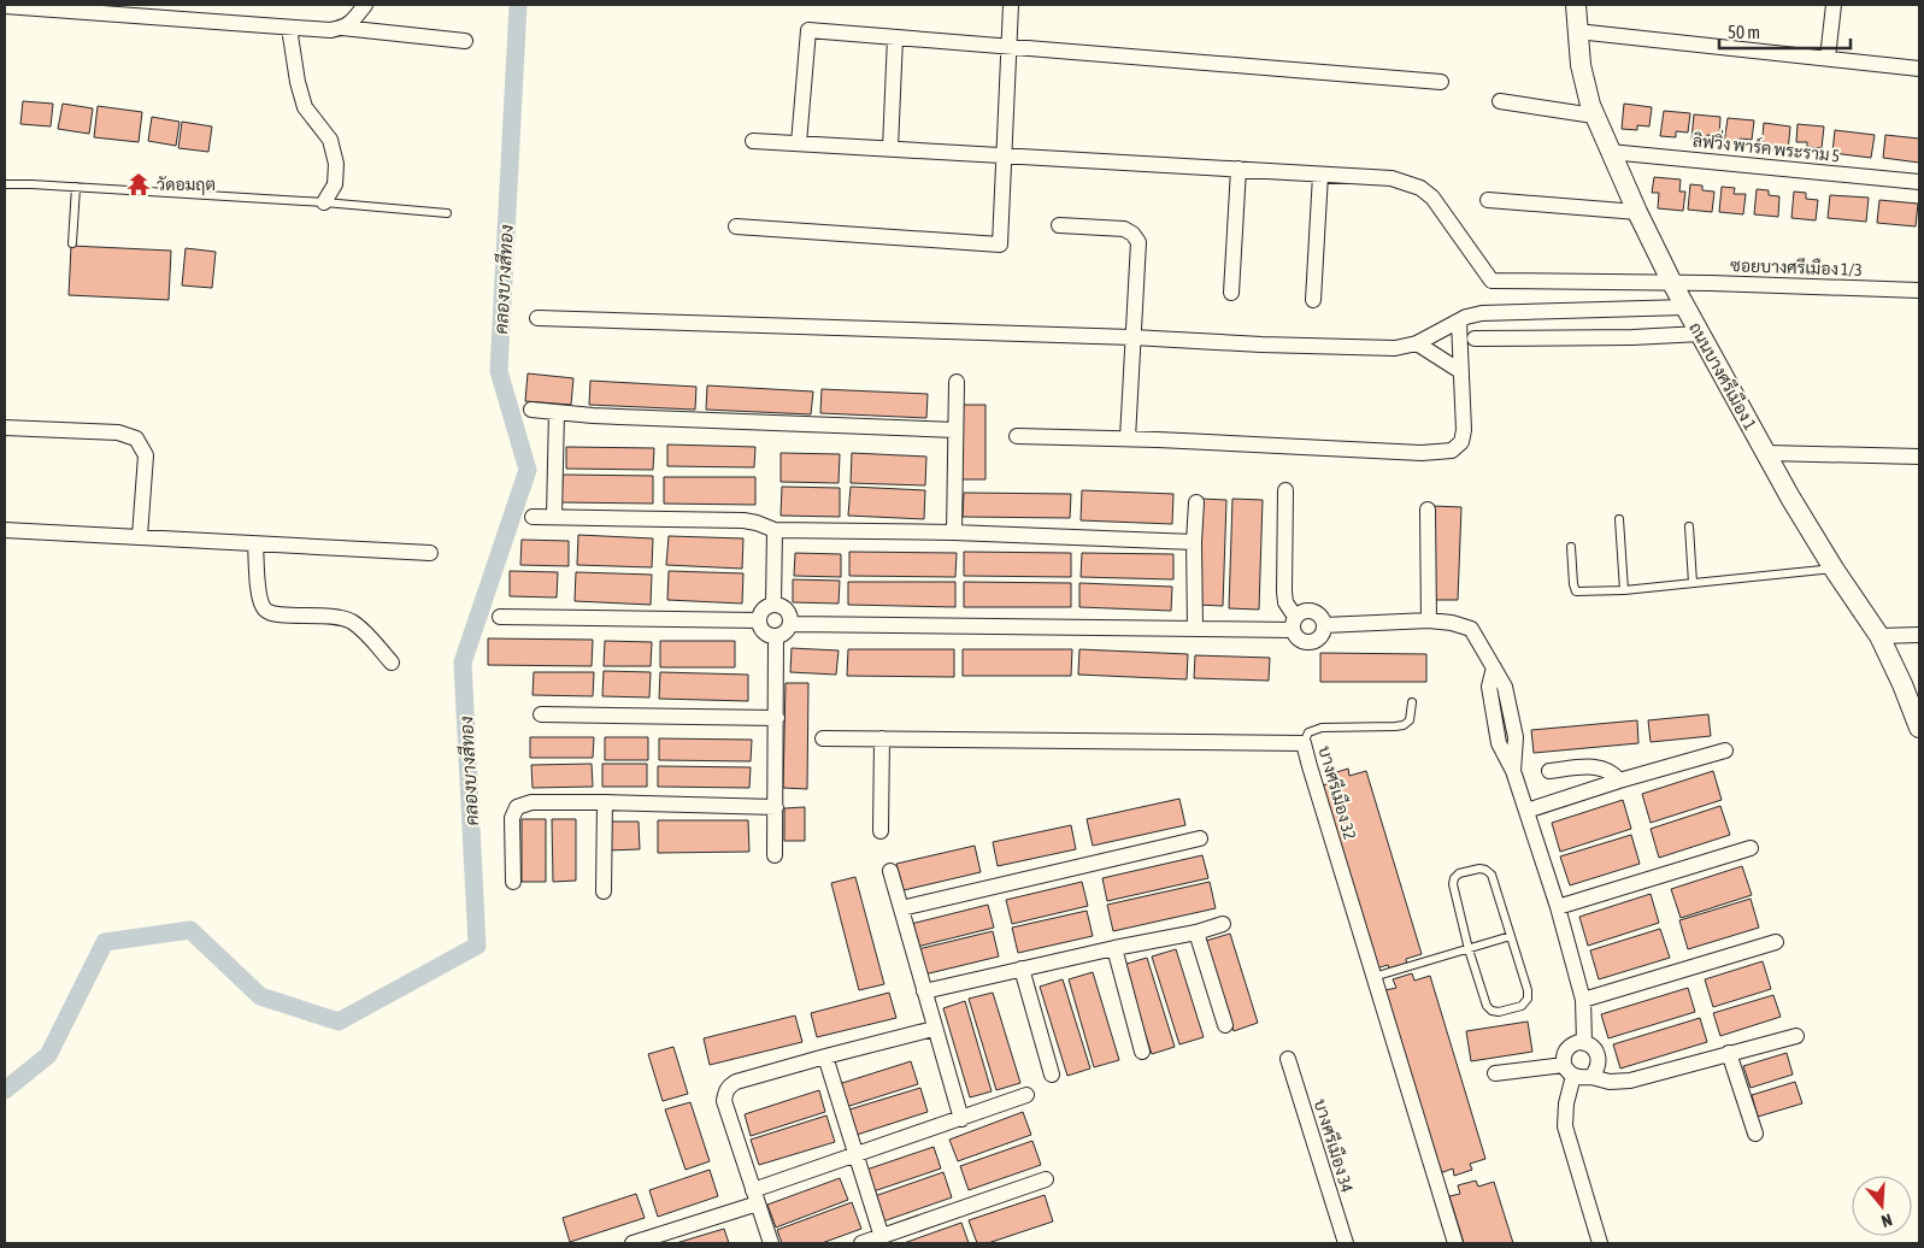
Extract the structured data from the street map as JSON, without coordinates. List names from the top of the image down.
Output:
{
  "streets": {
    "street": [
      "ลิฟวิ่ง พาร์ค พระราม 5",
      "ซอยบางศรีเมือง 1/3",
      "ถนนบางศรีเมือง 1",
      "บางศรีเมือง 32",
      "บางศรีเมือง 34"
    ]
  },
  "crossings": [
    ["ลิฟวิ่ง พาร์ค พระราม 5", "ถนนบางศรีเมือง 1"],
    ["ซอยบางศรีเมือง 1/3", "ถนนบางศรีเมือง 1"]
  ],
  "water": ["คลองบางสีทอง"],
  "places": {
    "temple": ["วัดอมฤต"]
  },
  "scale_bar": "50 m",
  "north": "bottom"
}
